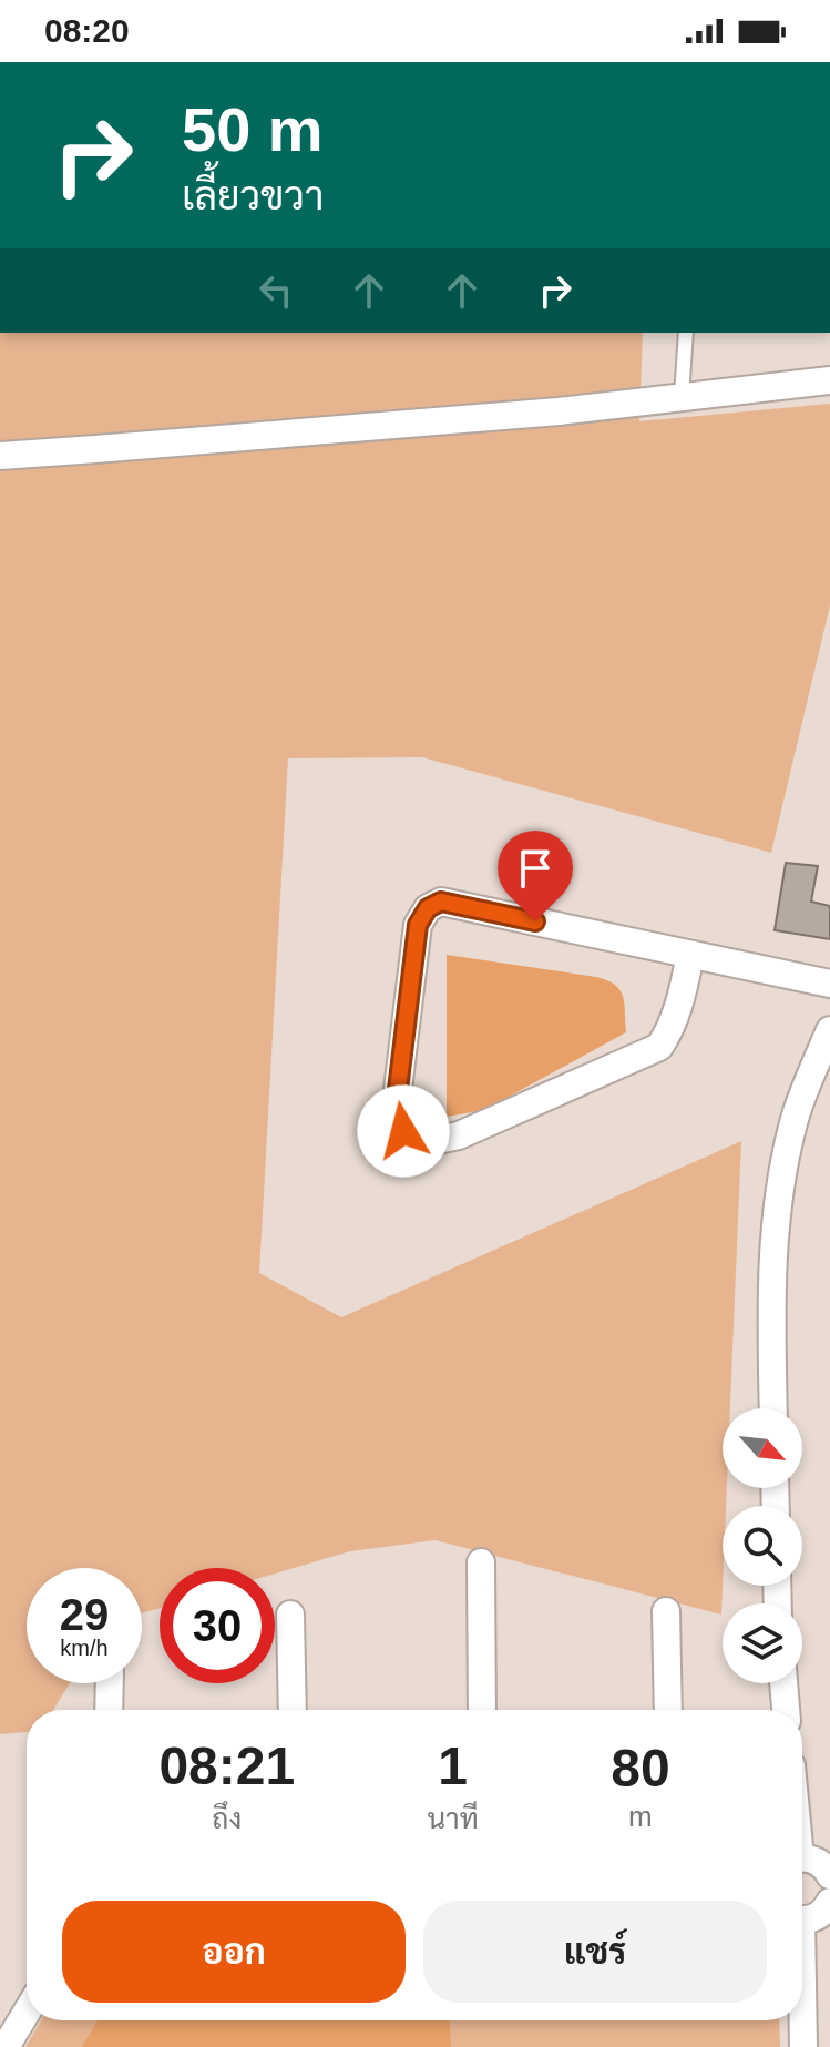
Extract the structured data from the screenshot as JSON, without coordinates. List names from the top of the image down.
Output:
{
  "north": "bottom right",
  "page": {
    "status": "08:20",
    "turn": ["50 m", "เลี้ยวขวา"],
    "speed": "29 km/h",
    "limit": "30",
    "eta": [
      "08:21",
      "ถึง",
      "1",
      "นาที",
      "80",
      "m"
    ],
    "buttons": ["ออก", "แชร์"]
  }
}
